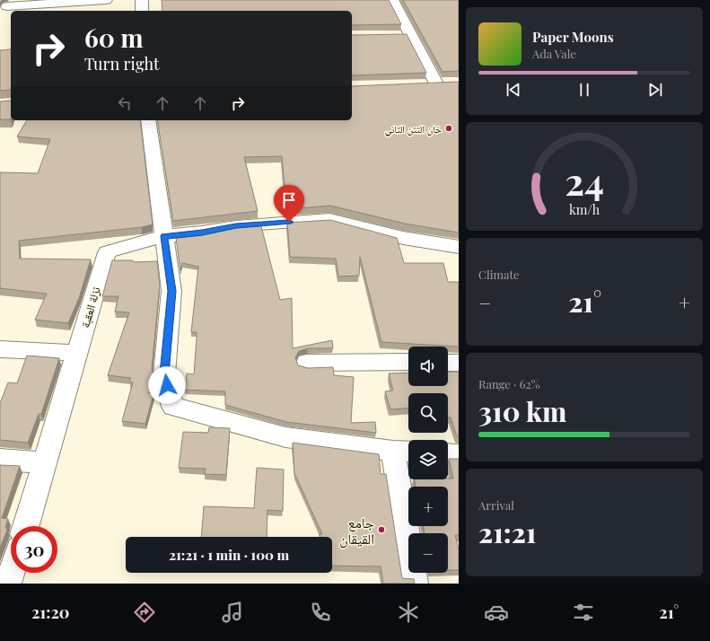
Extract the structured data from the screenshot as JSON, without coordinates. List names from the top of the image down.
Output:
{
  "streets": {
    "street": ["نزلة العقبة"]
  },
  "places": ["خان التتن الثاني", "جامع القيقان"],
  "page": {
    "turn": ["60 m", "Turn right"],
    "song": ["Paper Moons", "Ada Vale"],
    "tile": [
      "Climate",
      ["Range · 62%", "310 km"],
      ["Arrival", "21:21"]
    ],
    "heat": ["−", "21°", "+"],
    "map_buttons": ["+", "−"],
    "limit": "30",
    "trip": "21:21 · 1 min · 100 m",
    "tabs": ["21:20", "21°"],
    "gauge": ["24", "km/h"]
  }
}
